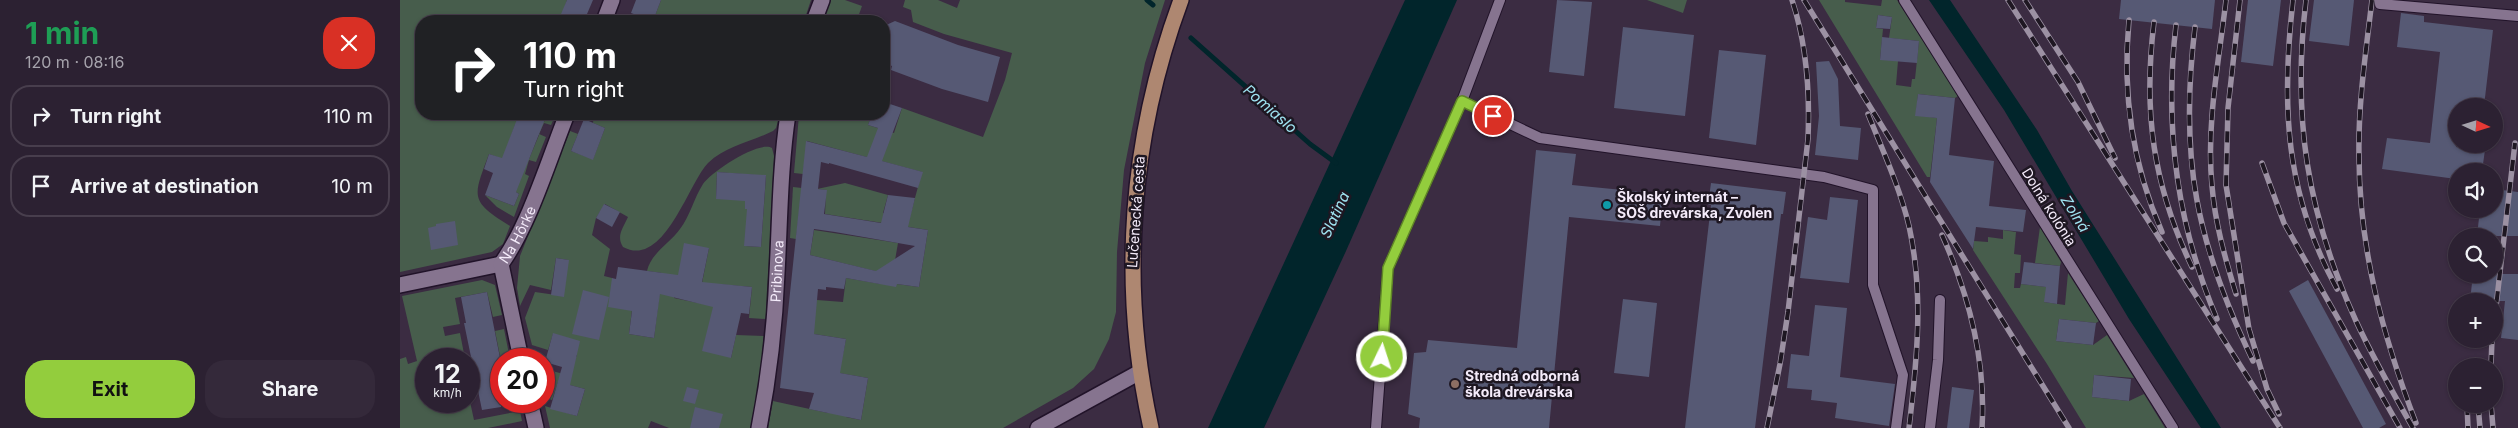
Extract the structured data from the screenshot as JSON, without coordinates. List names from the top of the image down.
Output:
{
  "streets": {
    "main road": ["Lučenecká cesta"],
    "street": ["Na Hôrke", "Pribinova"],
    "lane": ["Dolná kolónia"]
  },
  "water": ["Pomiaslo", "Zolná", "Slatina"],
  "places": ["Školský internát – SOŠ drevárska, Zvolen", "Stredná odborná škola drevárska"],
  "north": "right",
  "page": {
    "heading": ["1 min", "120 m · 08:16"],
    "turn": ["110 m", "Turn right"],
    "list": [
      {
        "name": "Turn right",
        "value": "110 m"
      },
      {
        "name": "Arrive at destination",
        "value": "10 m"
      }
    ],
    "map_buttons": ["+", "−"],
    "speed": "12 km/h",
    "limit": "20",
    "buttons": ["Exit", "Share"]
  }
}
